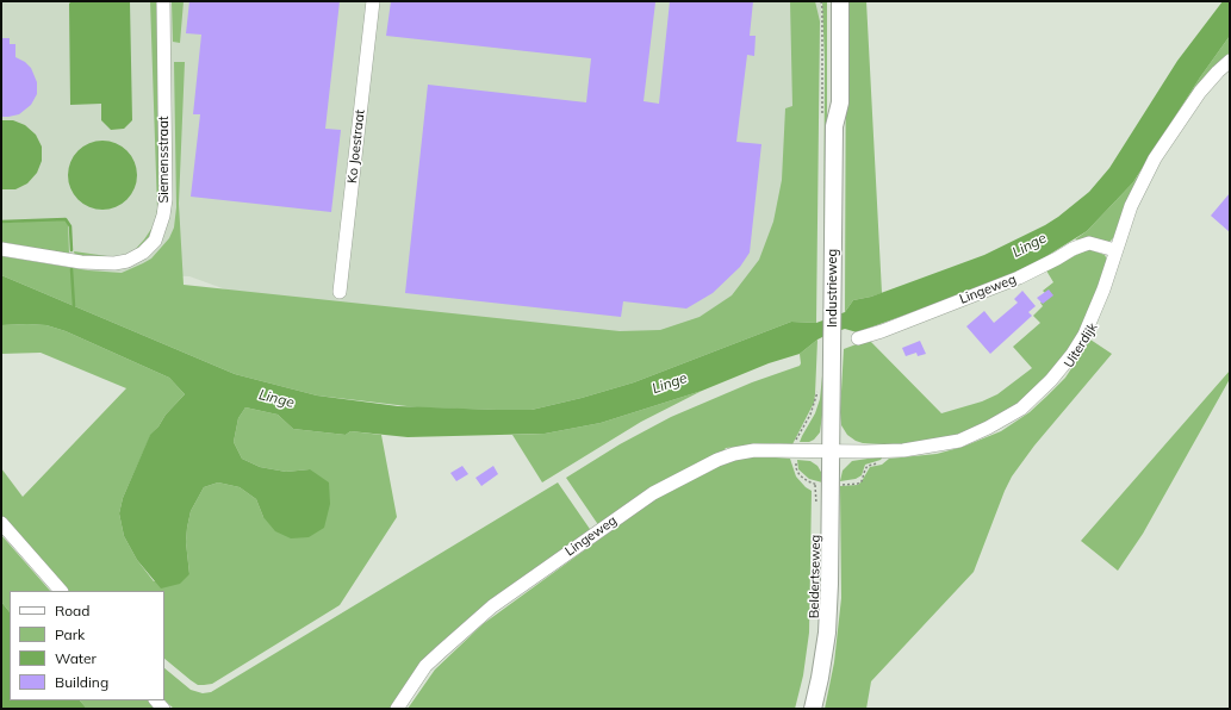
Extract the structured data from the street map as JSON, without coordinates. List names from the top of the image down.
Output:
{
  "streets": {
    "main road": ["Industrieweg", "Beldertseweg"],
    "street": [
      "Ko Joestraat",
      "Siemensstraat",
      "Lingeweg",
      "Uiterdijk"
    ]
  },
  "crossings": [
    ["Industrieweg", "Lingeweg"],
    ["Industrieweg", "Uiterdijk"],
    ["Industrieweg", "Beldertseweg"],
    ["Lingeweg", "Uiterdijk"],
    ["Lingeweg", "Beldertseweg"],
    ["Uiterdijk", "Beldertseweg"]
  ],
  "water": ["Linge"],
  "legend": [
    "Road",
    "Park",
    "Water",
    "Building"
  ]
}
